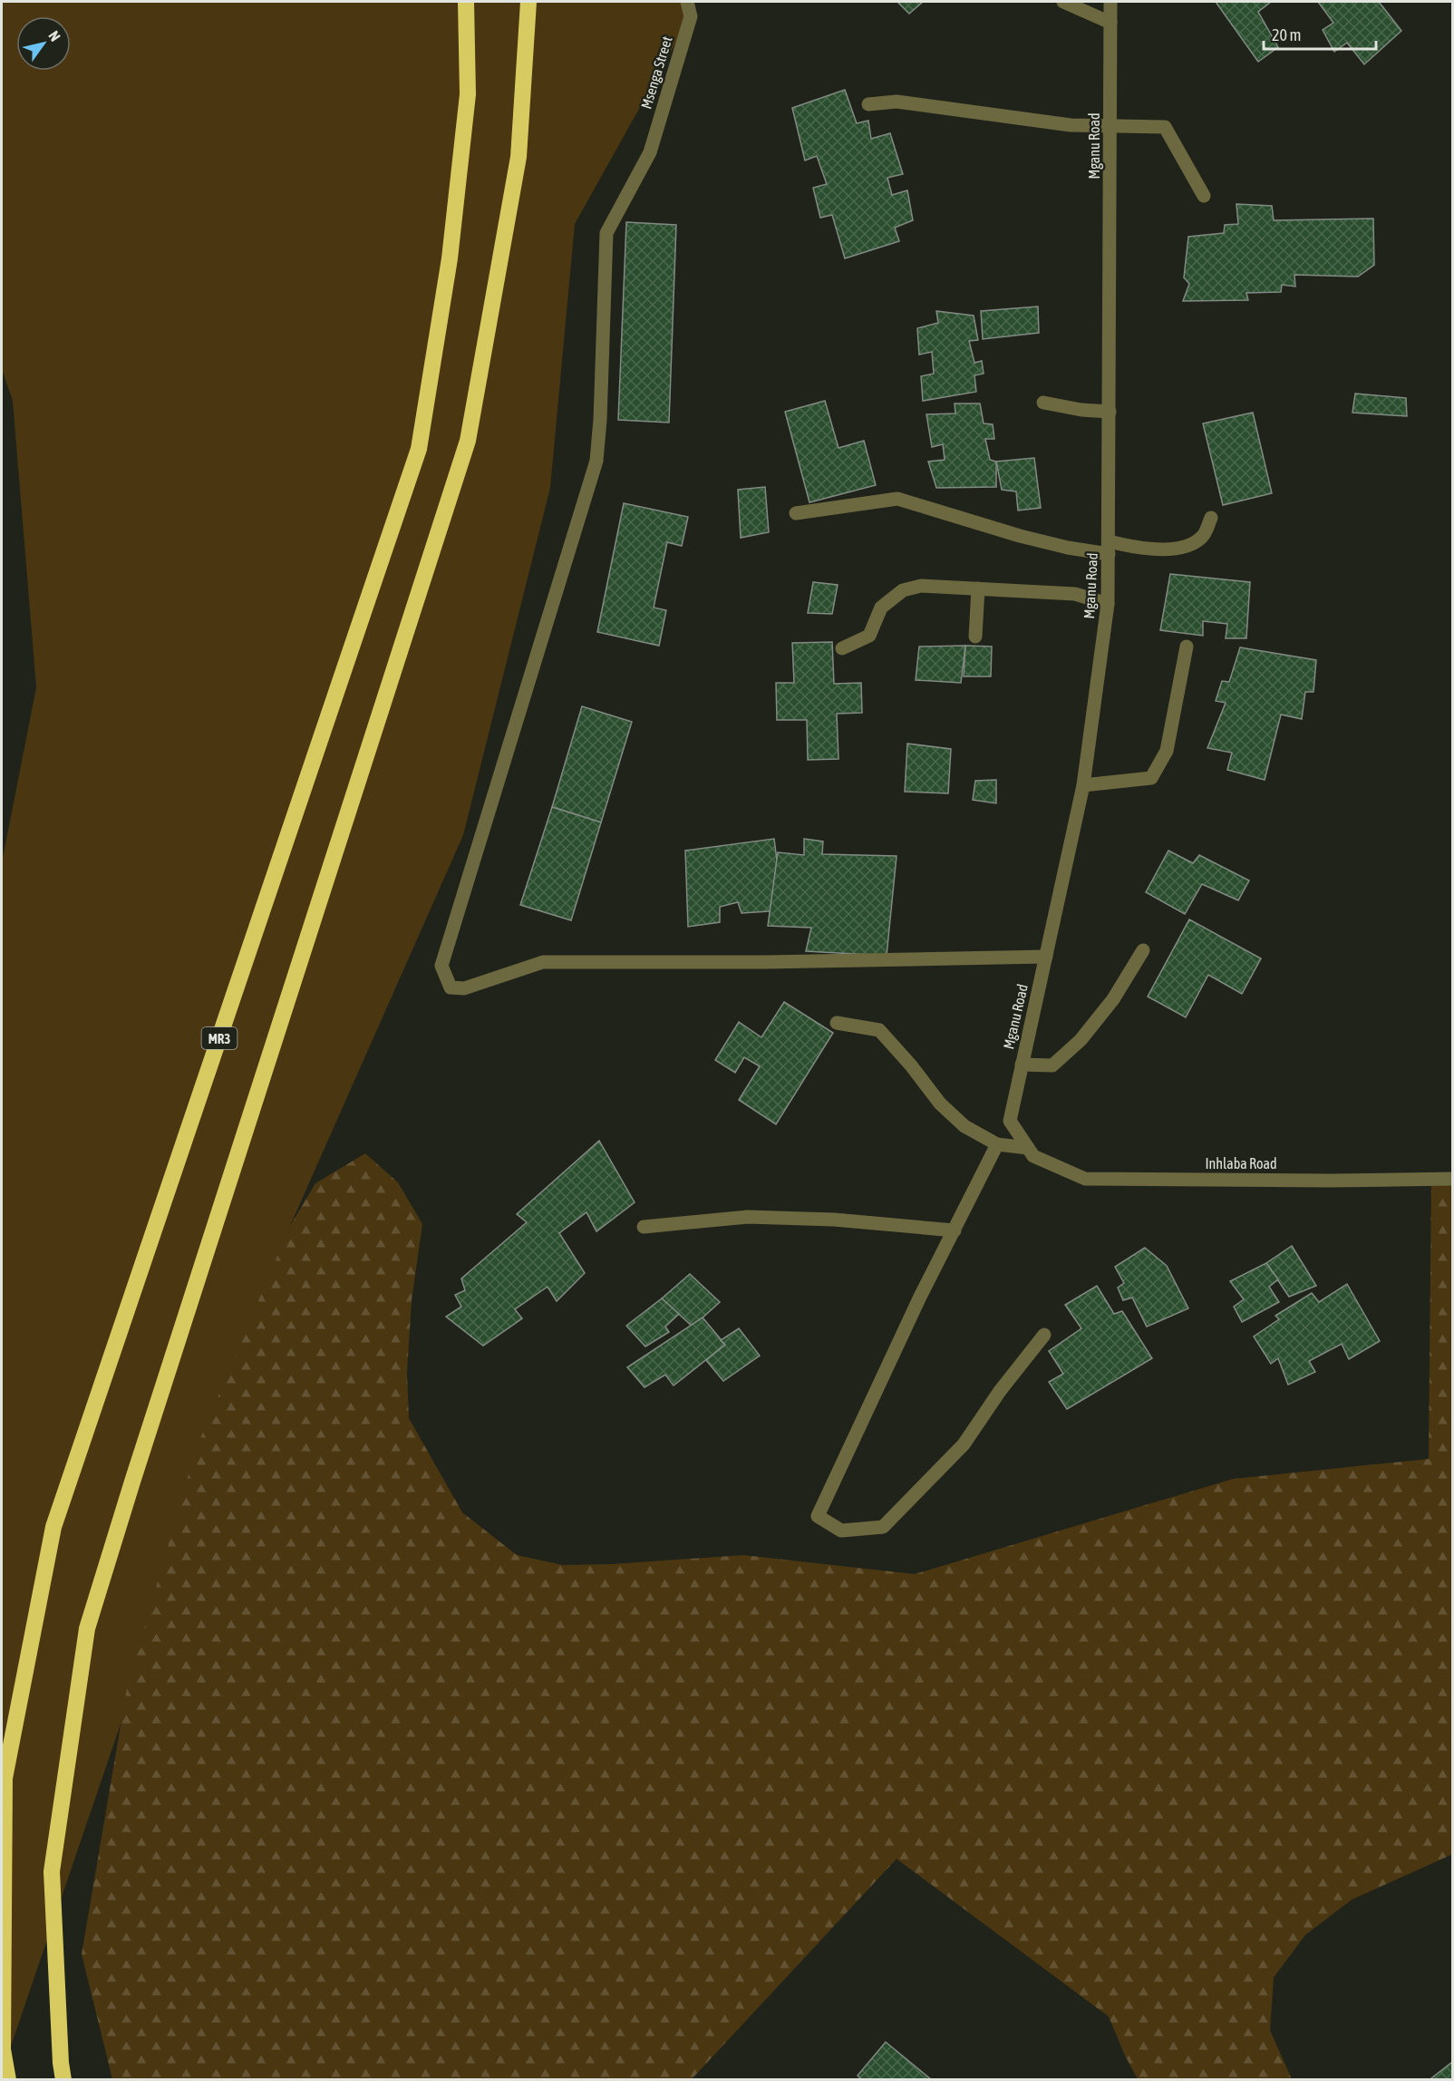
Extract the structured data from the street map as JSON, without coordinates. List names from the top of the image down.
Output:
{
  "streets": {
    "highway": ["MR3"],
    "street": ["Msenga Street", "Mganu Road", "Inhlaba Road"]
  },
  "crossings": [
    ["Msenga Street", "Mganu Road"],
    ["Mganu Road", "Inhlaba Road"]
  ],
  "scale_bar": "20 m",
  "north": "top right"
}
